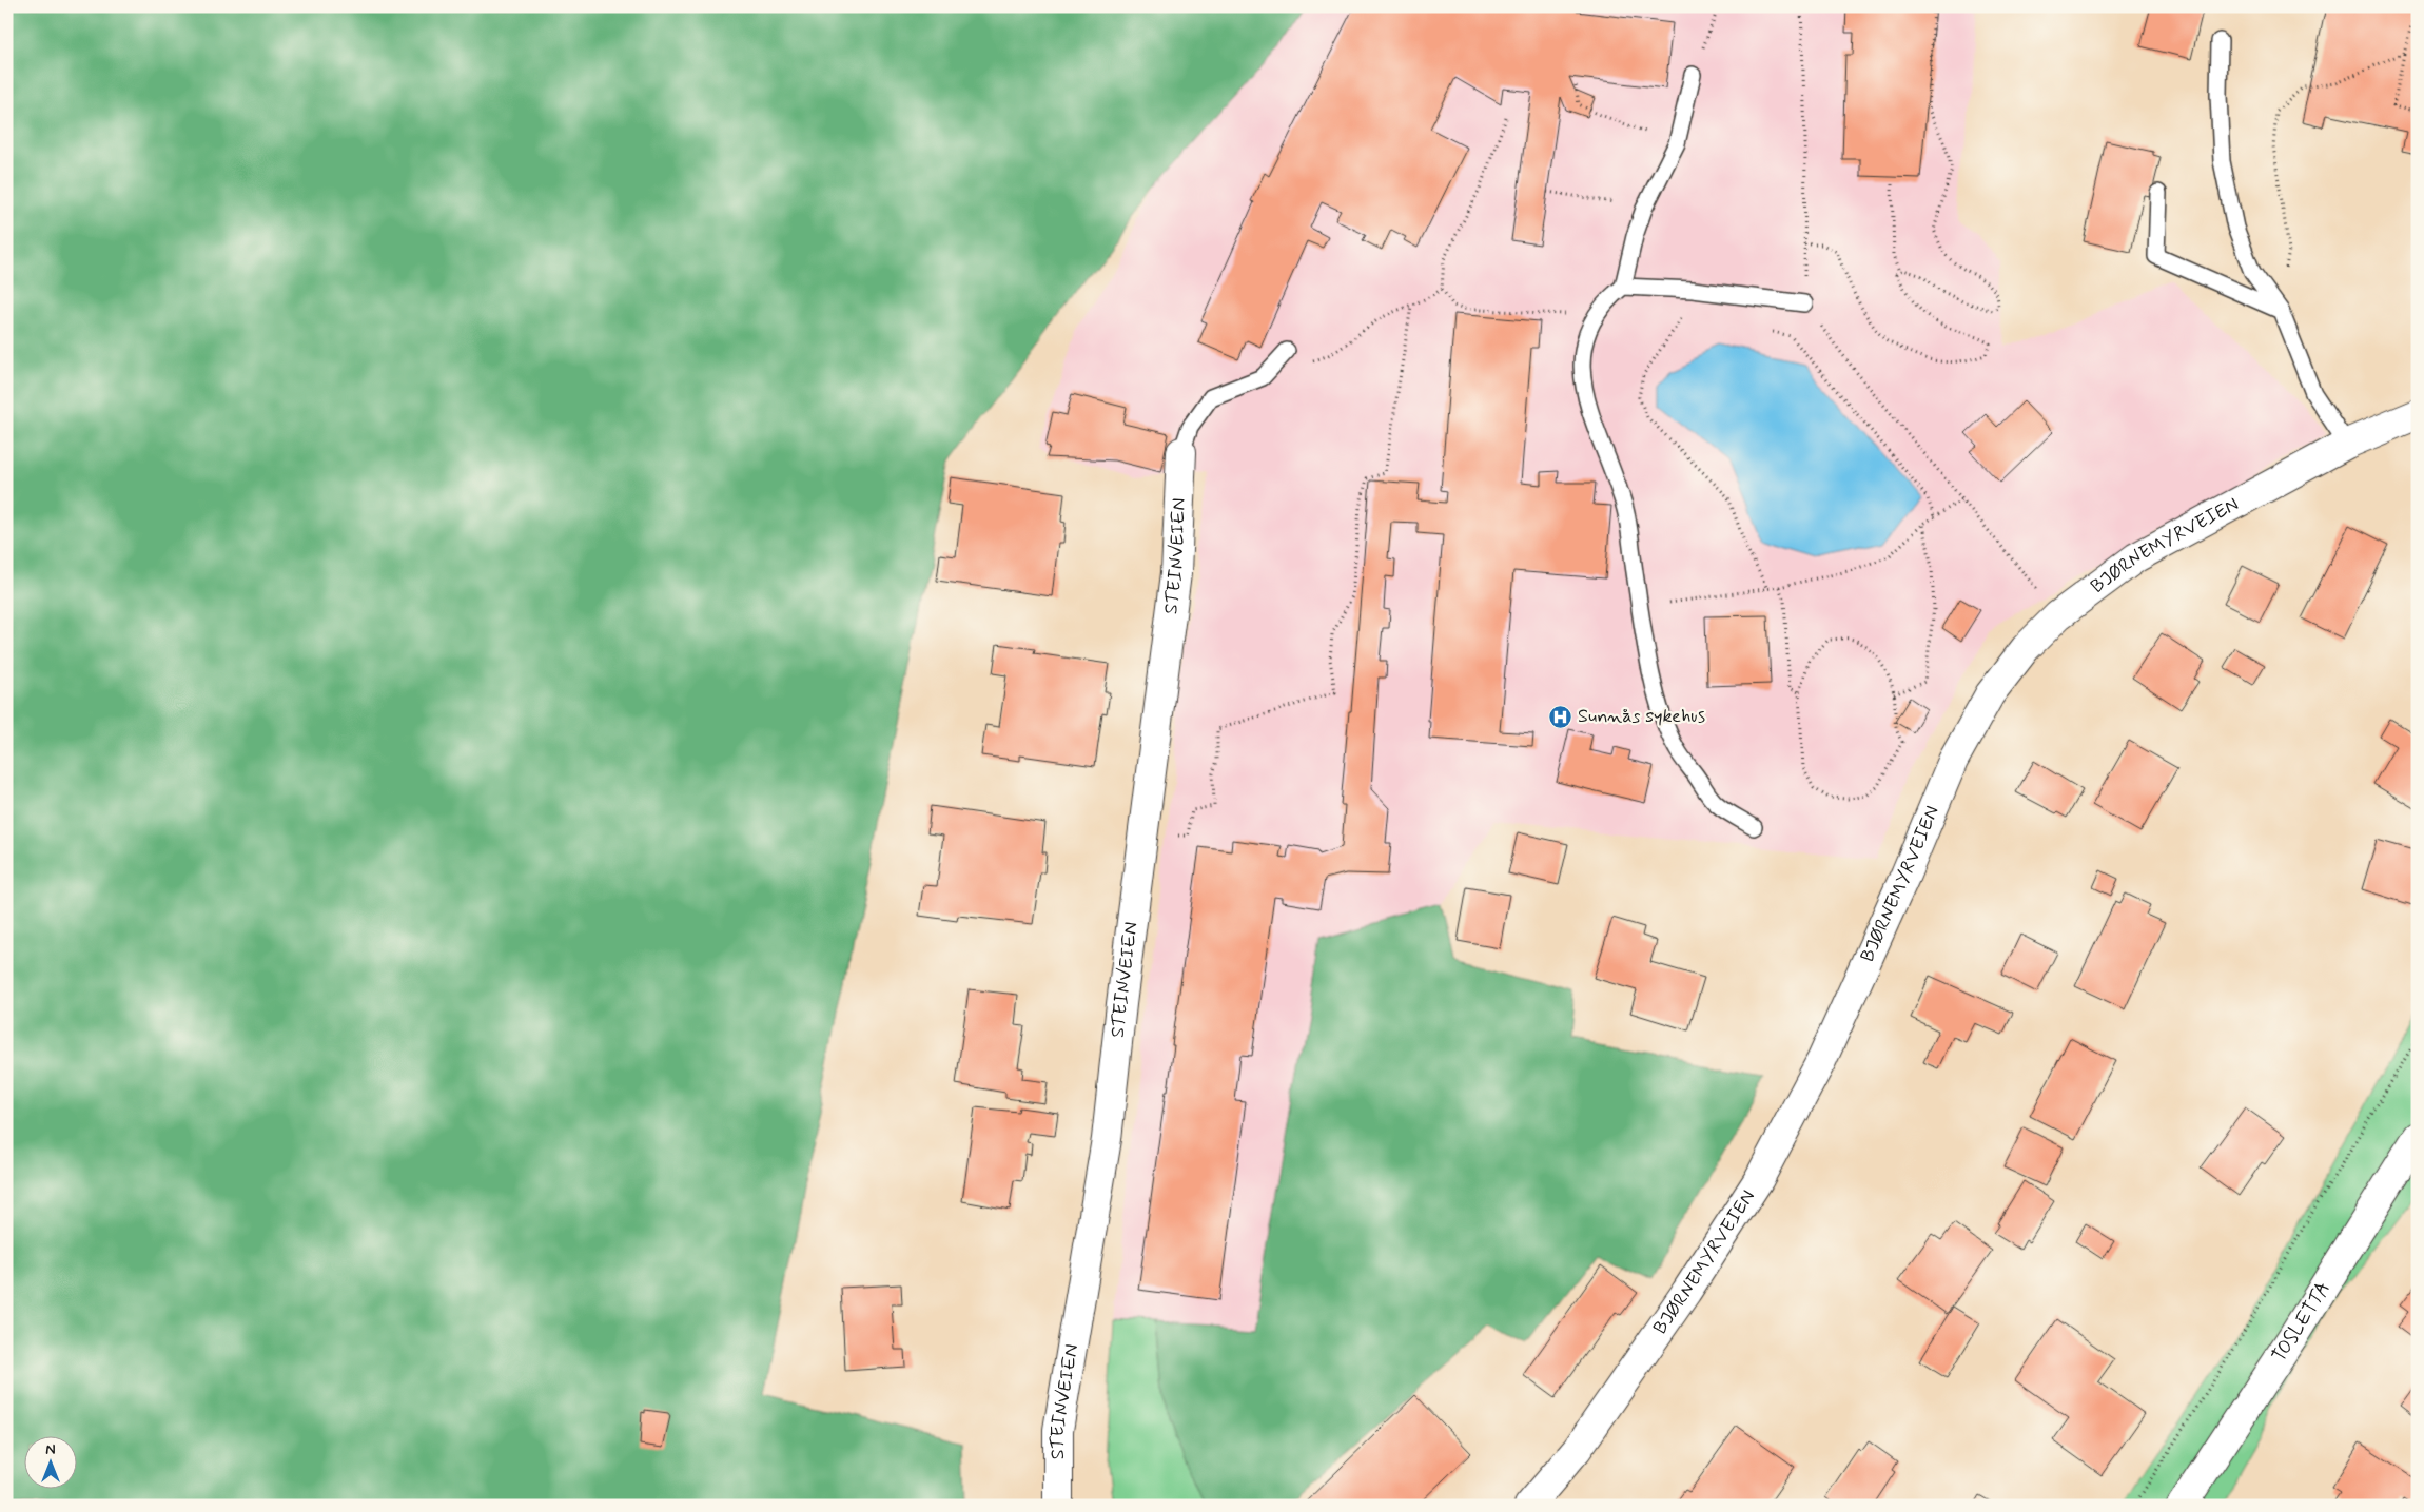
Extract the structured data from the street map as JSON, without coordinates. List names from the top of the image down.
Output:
{
  "streets": {
    "street": ["BJØRNEMYRVEIEN", "STEINVEIEN", "TOSLETTA"]
  },
  "places": {
    "hospital": ["Sunnås sykehus"]
  },
  "north": "top"
}
